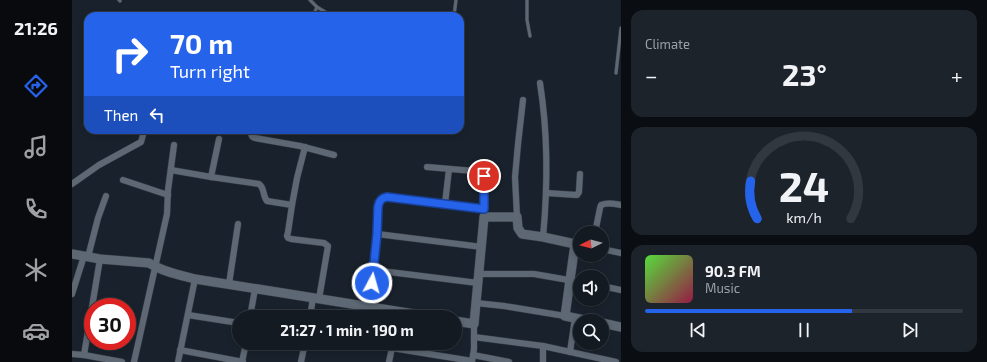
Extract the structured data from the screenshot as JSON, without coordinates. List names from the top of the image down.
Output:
{
  "north": "left",
  "page": {
    "tabs": "21:26",
    "tile": "Climate",
    "turn": ["70 m", "Turn right"],
    "heat": ["−", "23°", "+"],
    "then": "Then",
    "song": ["90.3 FM", "Music"],
    "limit": "30",
    "trip": "21:27 · 1 min · 190 m",
    "gauge": ["24", "km/h"]
  }
}
